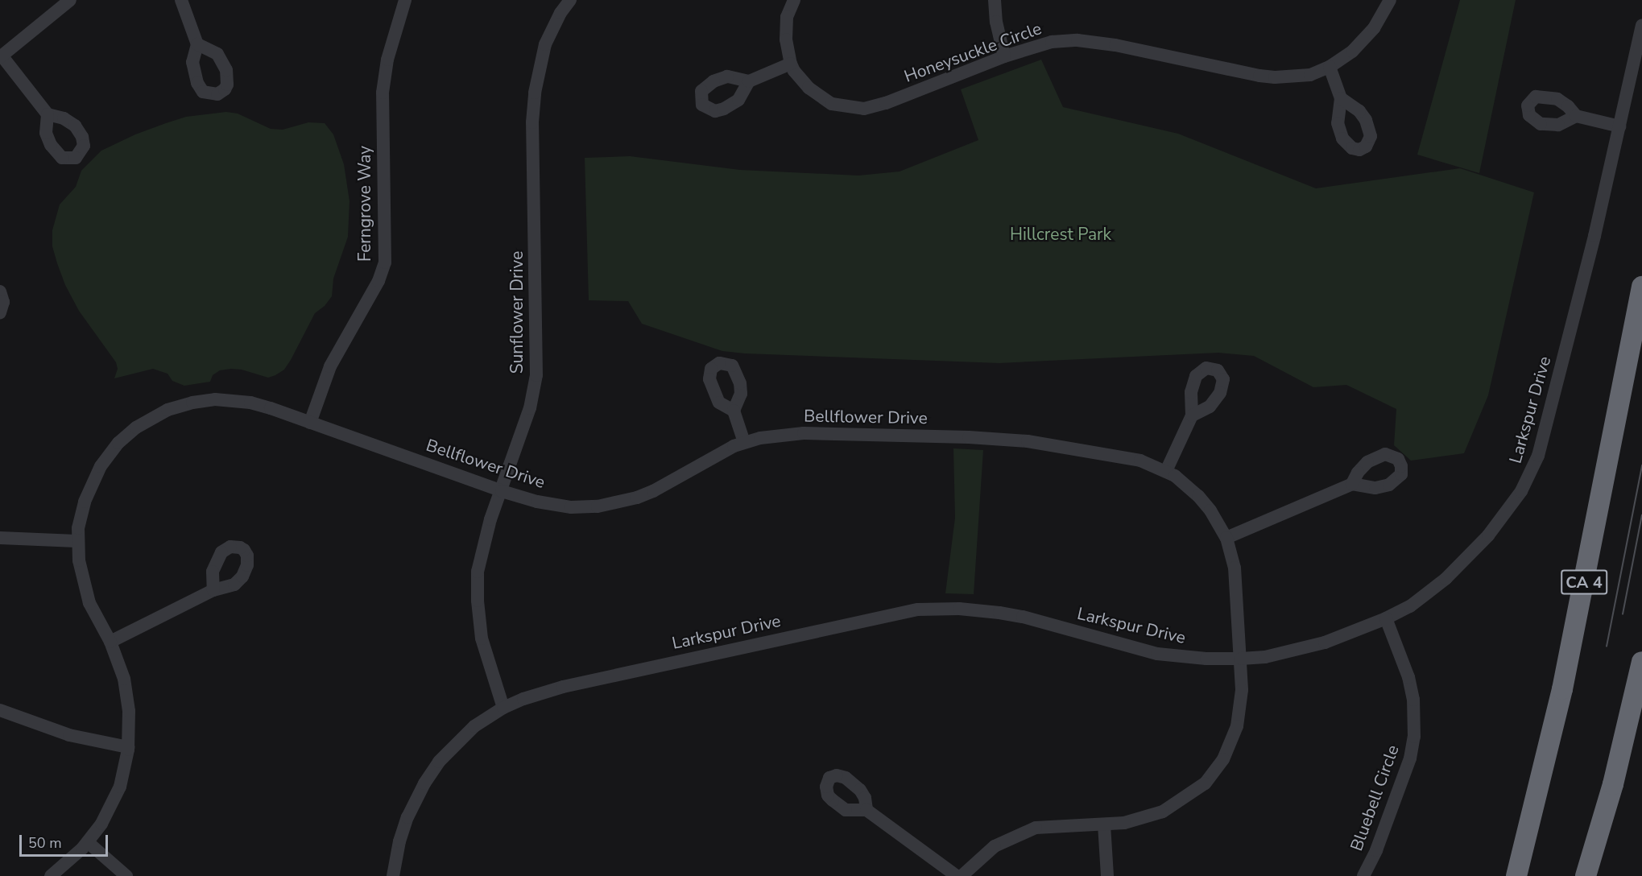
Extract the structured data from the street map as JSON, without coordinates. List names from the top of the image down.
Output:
{
  "streets": {
    "highway": ["CA 4"],
    "street": [
      "Honeysuckle Circle",
      "Ferngrove Way",
      "Sunflower Drive",
      "Larkspur Drive",
      "Bellflower Drive",
      "Bluebell Circle"
    ]
  },
  "crossings": [
    ["Ferngrove Way", "Bellflower Drive"],
    ["Sunflower Drive", "Larkspur Drive"],
    ["Sunflower Drive", "Bellflower Drive"],
    ["Larkspur Drive", "Bellflower Drive"],
    ["Larkspur Drive", "Bluebell Circle"]
  ],
  "parks": ["Hillcrest Park"],
  "scale_bar": "50 m"
}
